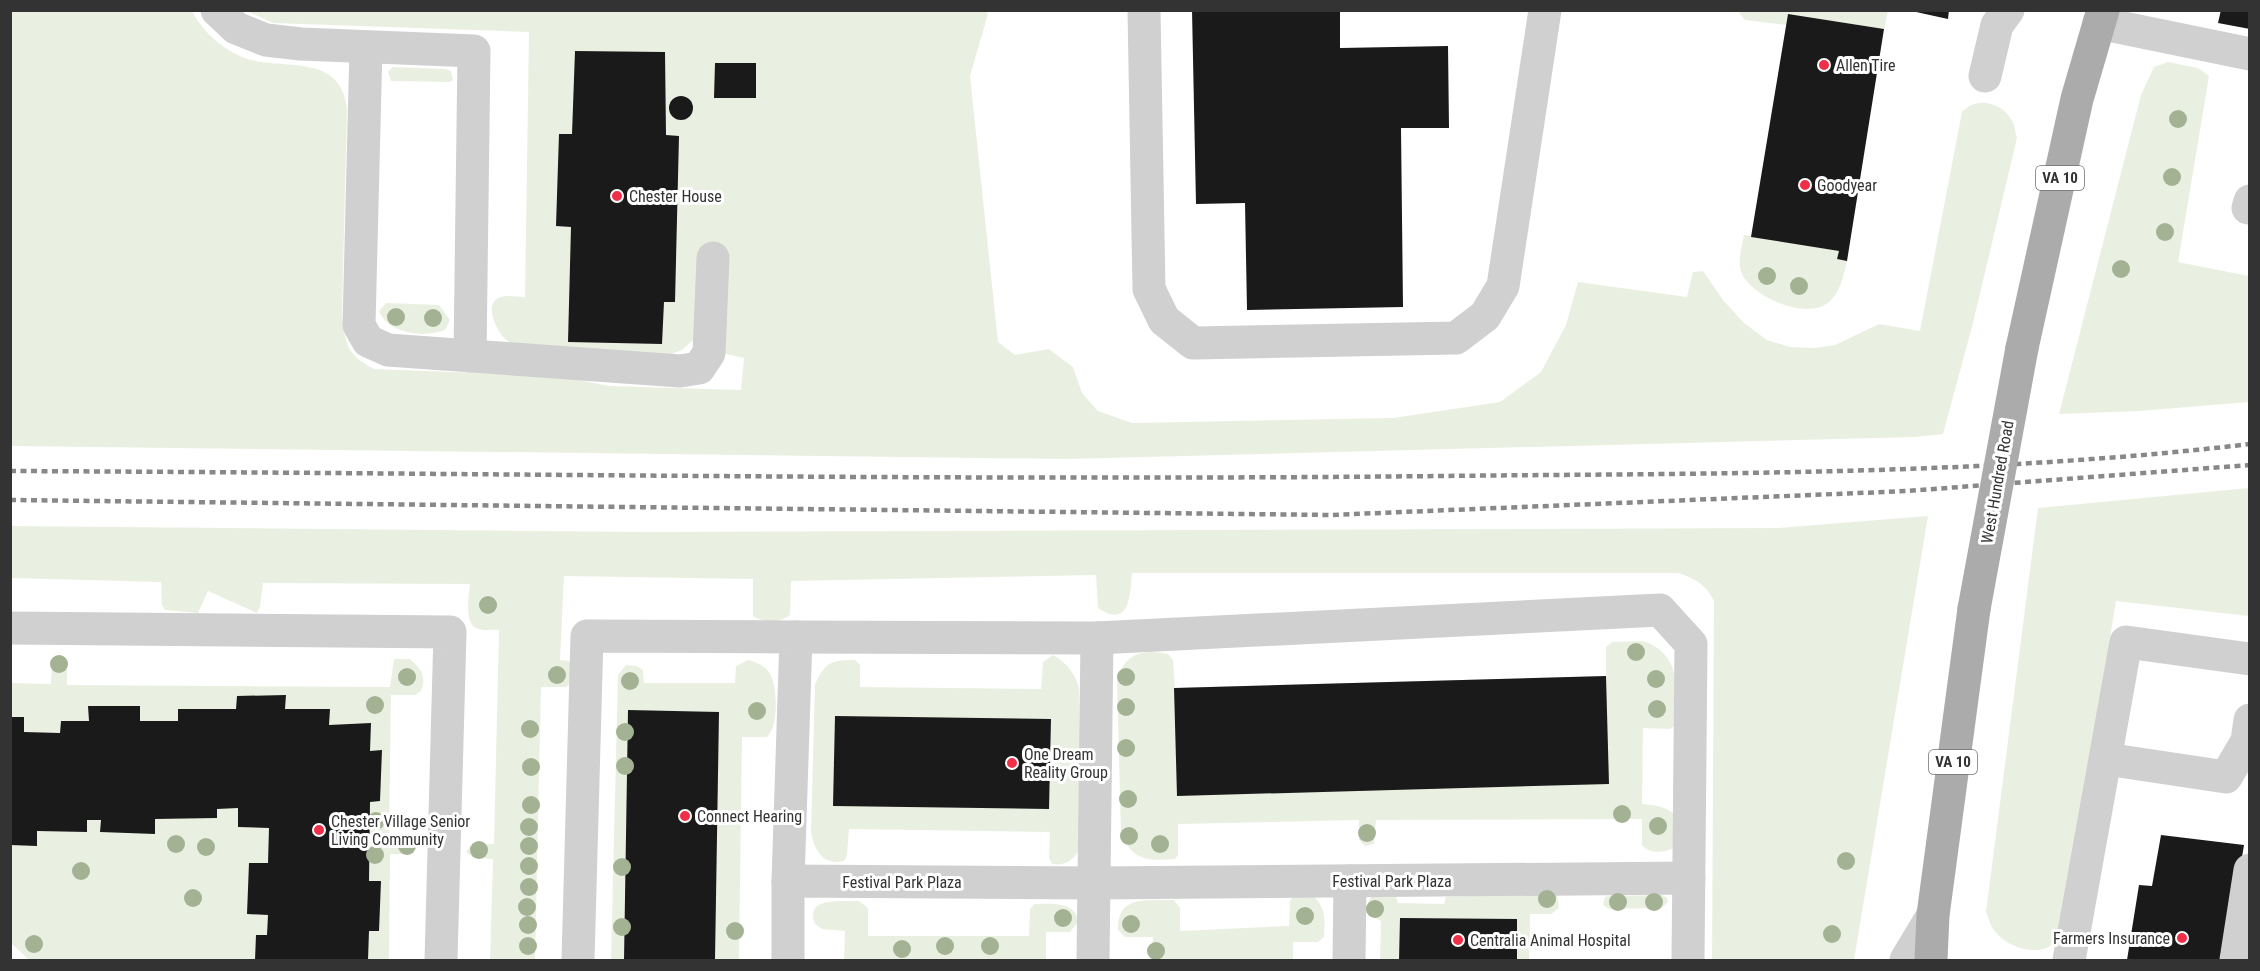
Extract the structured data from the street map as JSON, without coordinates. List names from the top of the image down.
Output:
{
  "streets": {
    "main road": ["VA 10", "West Hundred Road"],
    "street": ["Festival Park Plaza"]
  },
  "places": [
    "Allen Tire",
    "Goodyear",
    "Chester House",
    "One Dream Reality Group",
    "Connect Hearing",
    "Chester Village Senior Living Community",
    "Farmers Insurance",
    "Centralia Animal Hospital"
  ]
}
